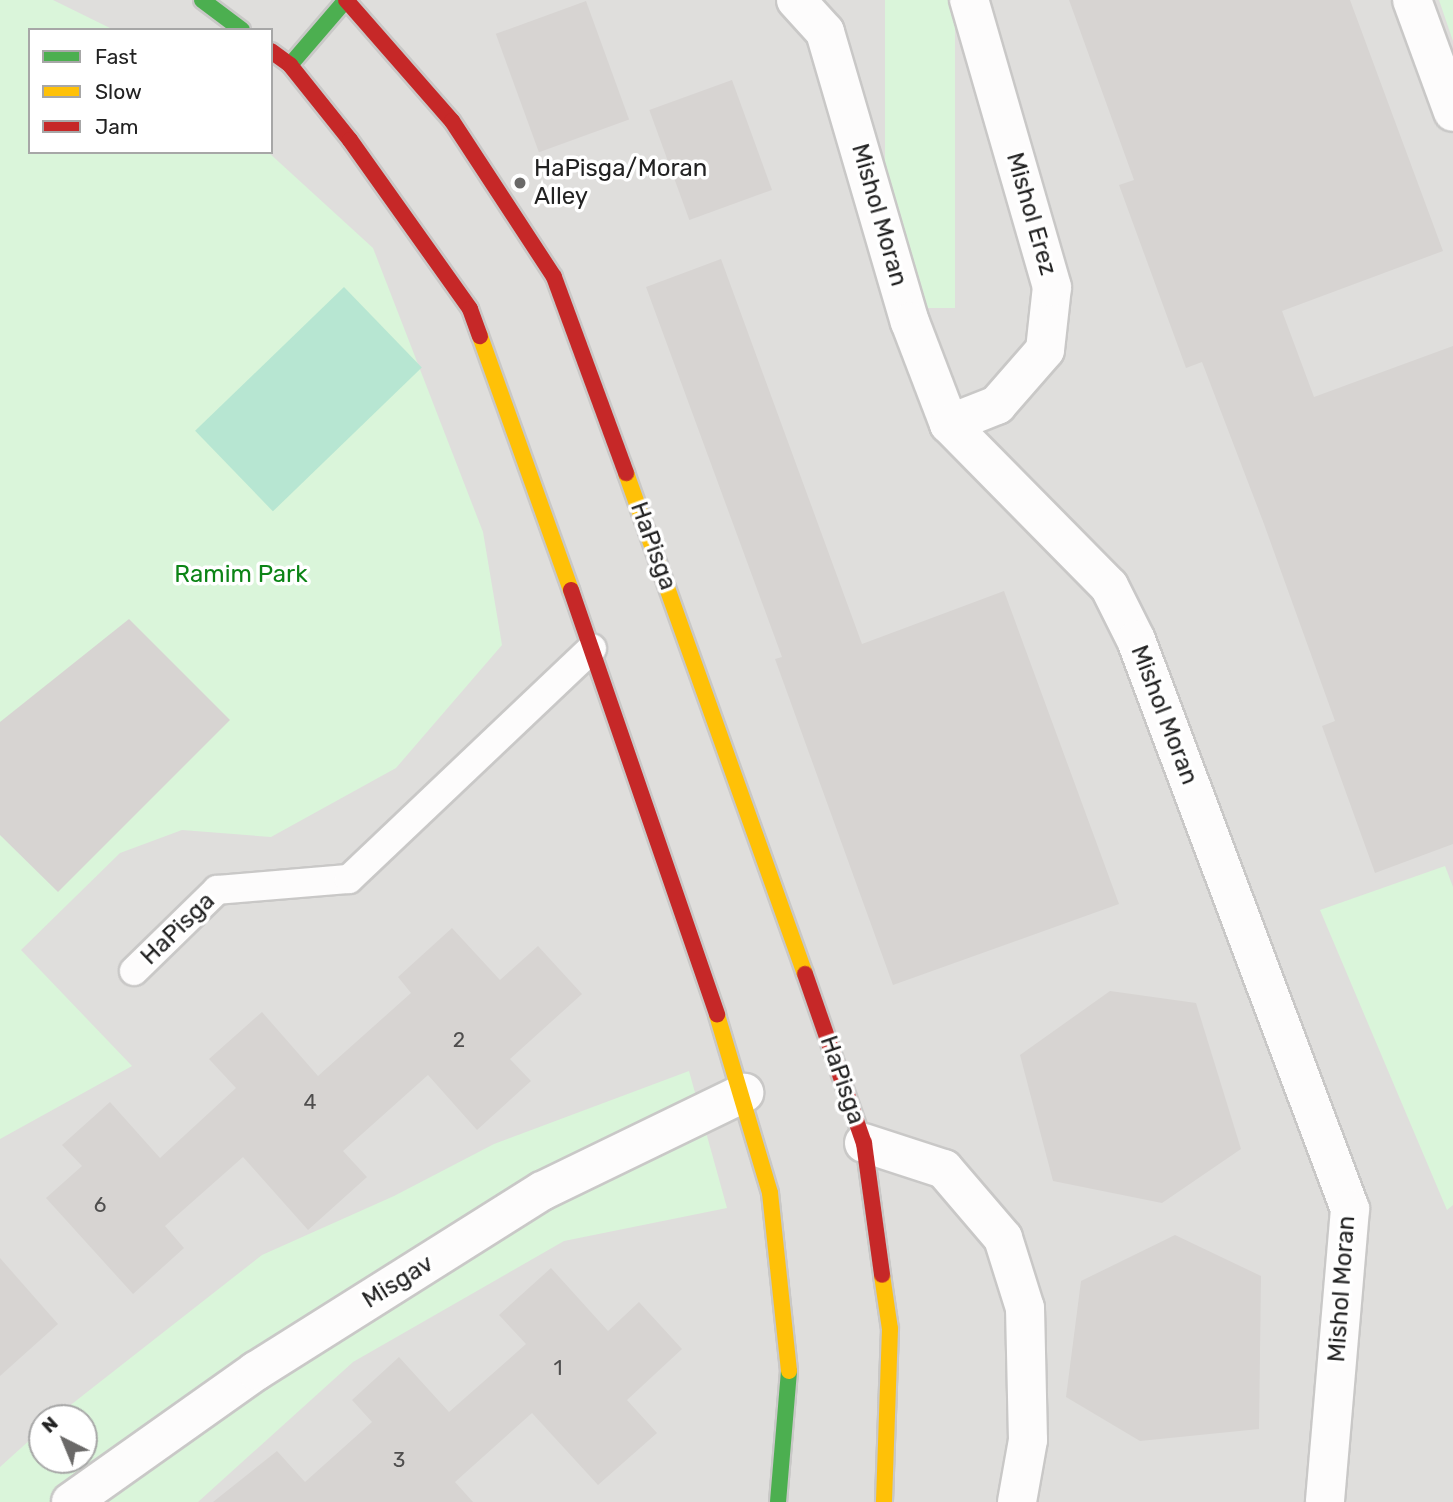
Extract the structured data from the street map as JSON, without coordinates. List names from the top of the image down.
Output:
{
  "streets": {
    "street": [
      "Mishol Erez",
      "Mishol Moran",
      "HaPisga",
      "Misgav"
    ]
  },
  "crossings": [
    ["Mishol Erez", "Mishol Moran"]
  ],
  "parks": ["Ramim Park"],
  "places": ["HaPisga/Moran Alley"],
  "house_numbers": [
    "2",
    "4",
    "6",
    "1",
    "3"
  ],
  "legend": ["Fast", "Slow", "Jam"],
  "north": "top left"
}
